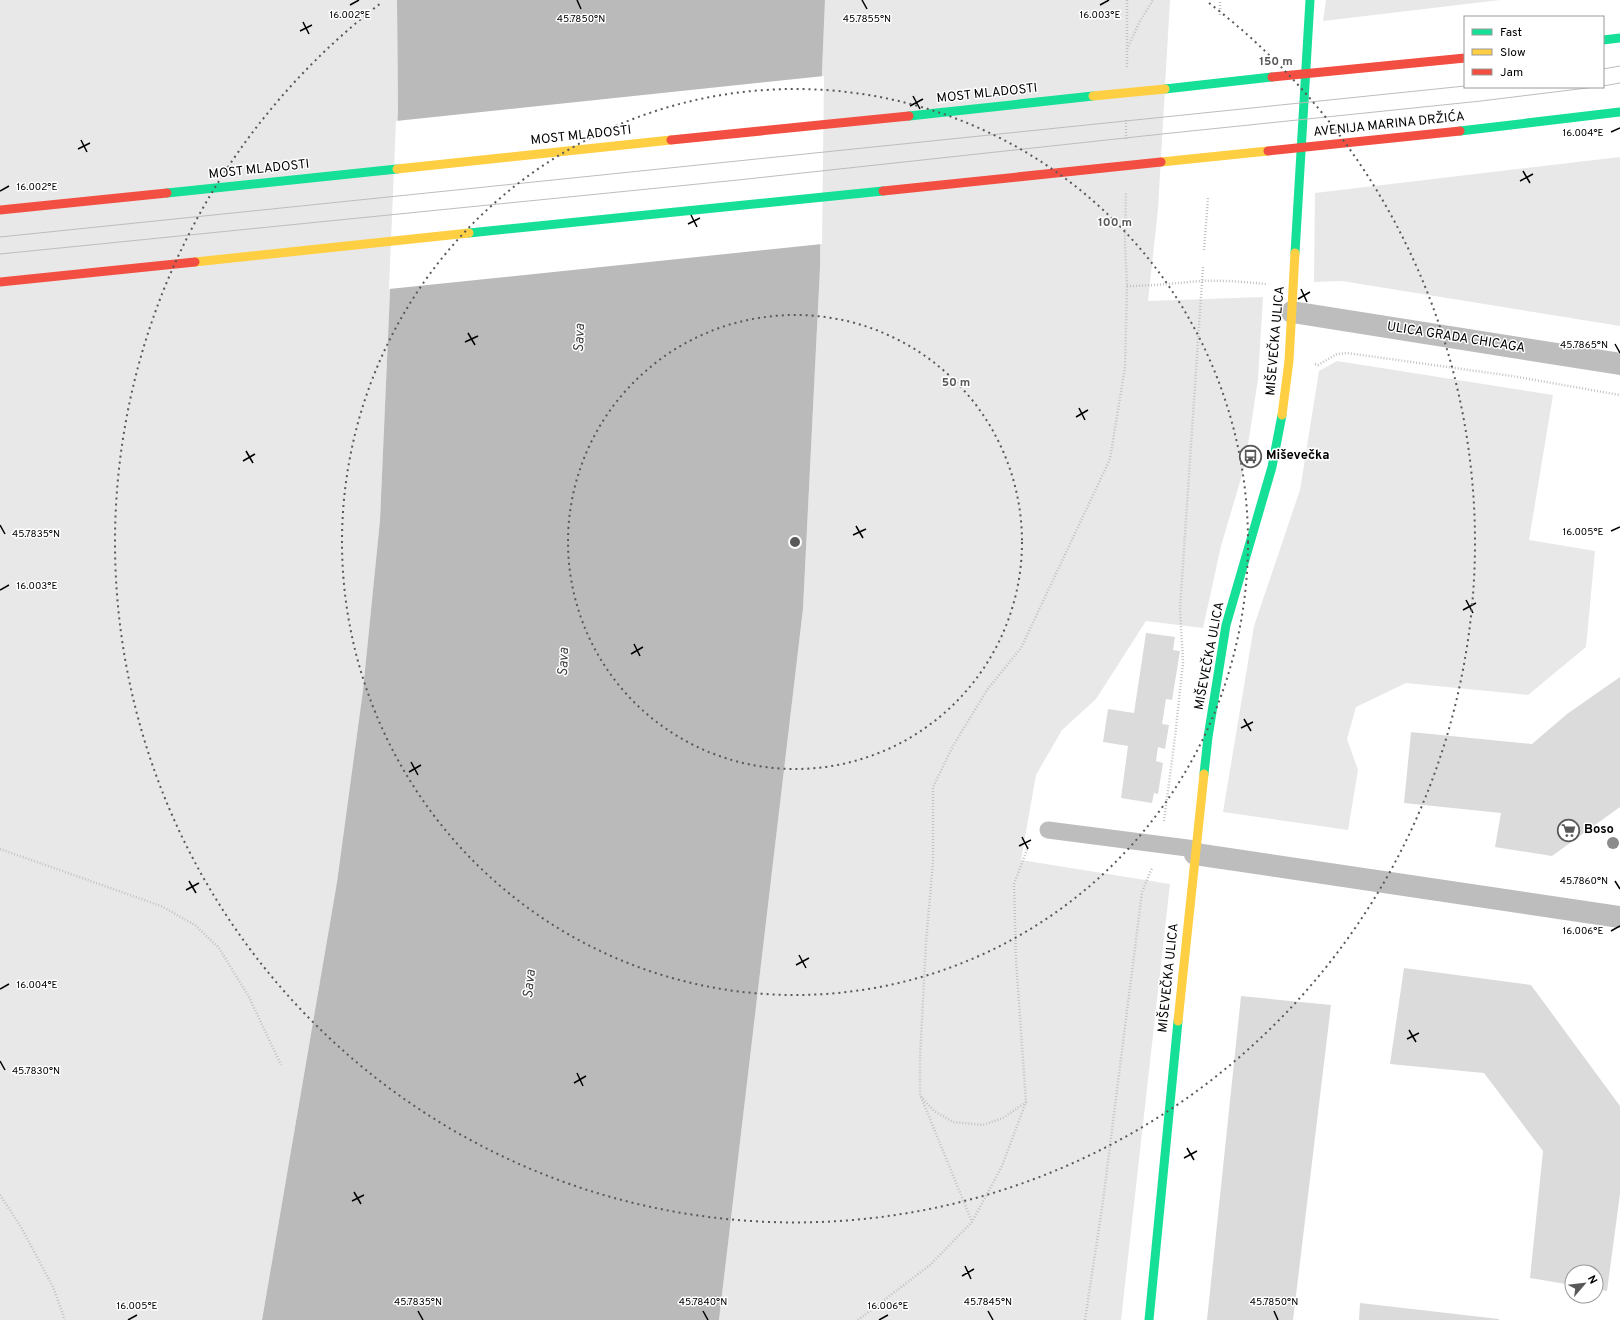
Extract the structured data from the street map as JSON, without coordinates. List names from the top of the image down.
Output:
{
  "streets": {
    "main road": ["MOST MLADOSTI", "AVENIJA MARINA DRŽIĆA", "MIŠEVEČKA ULICA"],
    "street": ["ULICA GRADA CHICAGA"]
  },
  "crossings": [
    ["ULICA GRADA CHICAGA", "MIŠEVEČKA ULICA"]
  ],
  "water": ["Sava"],
  "places": {
    "bus stop": ["Miševečka"],
    "supermarket": ["Boso"]
  },
  "legend": ["Fast", "Slow", "Jam"],
  "north": "top right",
  "coordinates": [
    "16.002°E",
    "16.003°E",
    "45.7850°N",
    "45.7855°N",
    "16.004°E",
    "45.7865°N",
    "16.005°E",
    "45.7835°N",
    "45.7860°N",
    "16.006°E",
    "45.7830°N",
    "45.7840°N",
    "45.7845°N"
  ],
  "rings": ["150 m", "100 m", "50 m"]
}
